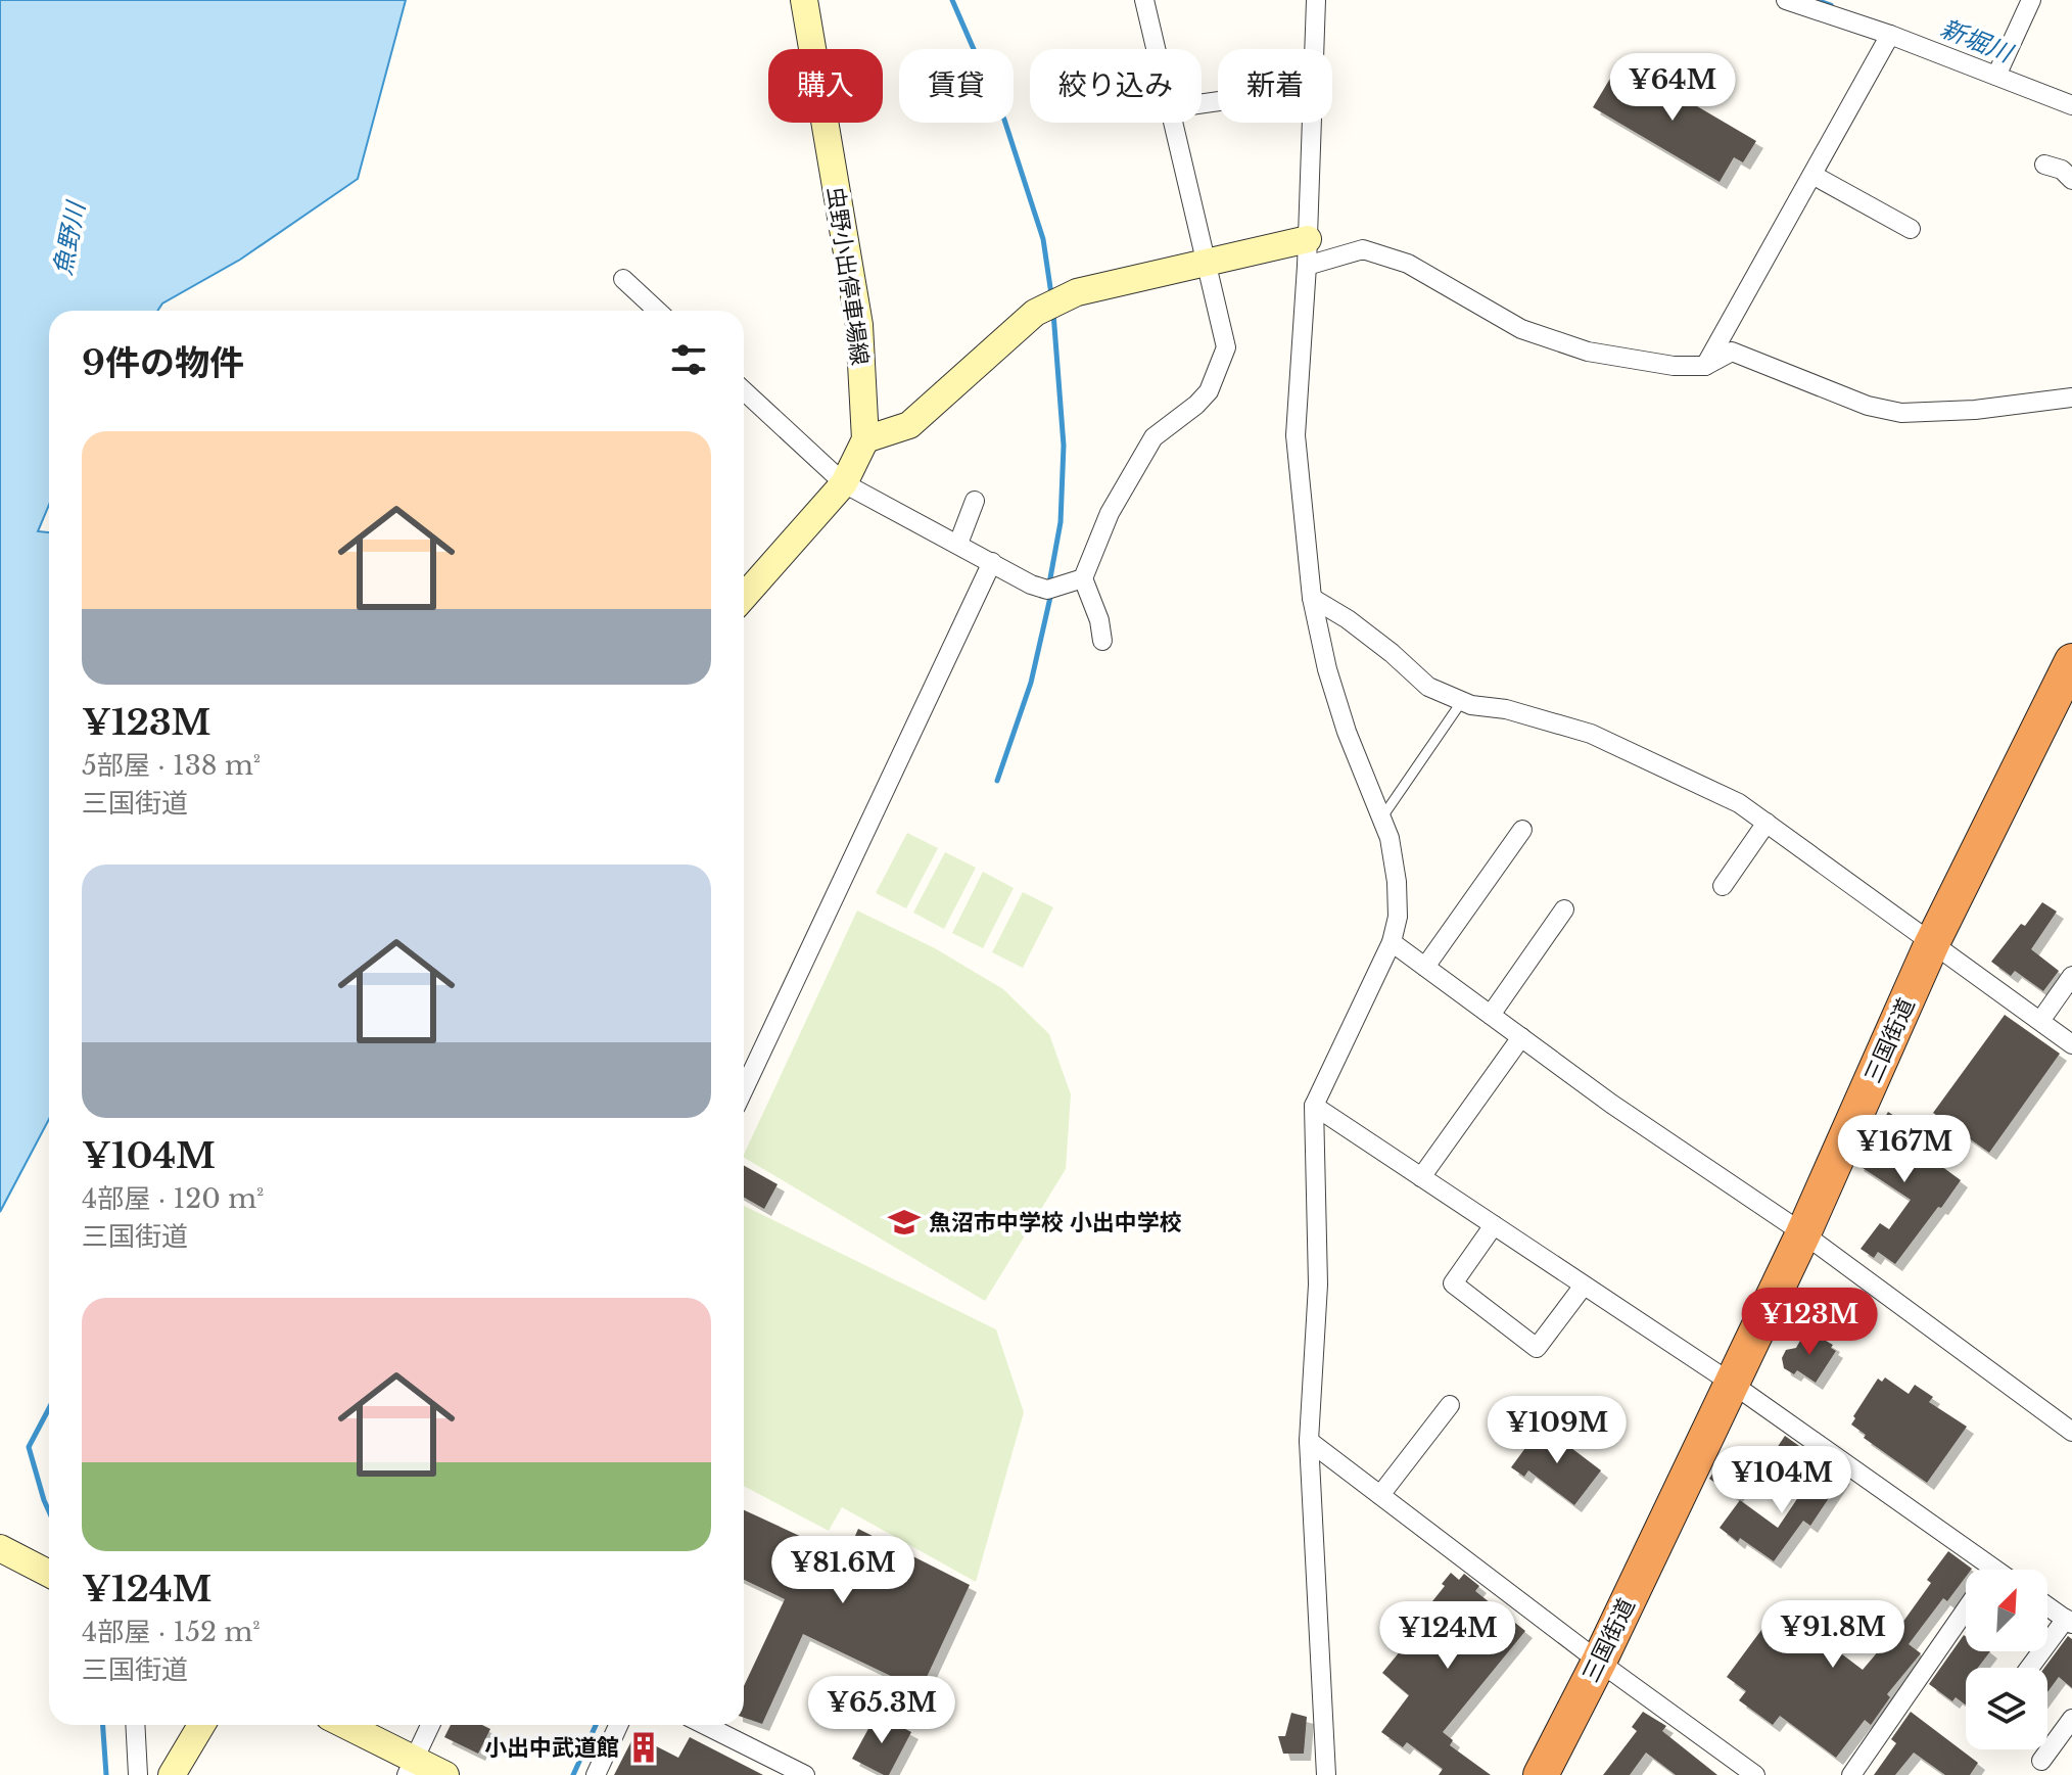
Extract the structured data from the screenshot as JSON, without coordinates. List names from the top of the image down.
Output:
{
  "streets": {
    "highway": ["三国街道"],
    "main road": ["虫野小出停車場線"]
  },
  "water": ["新堀川", "魚野川"],
  "places": {
    "school or university": ["魚沼市中学校 小出中学校"],
    "building": ["小出中武道館"]
  },
  "north": "top right",
  "page": {
    "chip": [
      "購入",
      "賃貸",
      "絞り込み",
      "新着"
    ],
    "price": [
      "¥64M",
      "¥167M",
      "¥123M",
      "¥109M",
      "¥104M",
      "¥81.6M",
      "¥91.8M",
      "¥124M",
      "¥65.3M"
    ],
    "heading": "9件の物件",
    "list": [
      {
        "name": "¥123M",
        "note": "5部屋 · 138 m² · 三国街道"
      },
      {
        "name": "¥104M",
        "note": "4部屋 · 120 m² · 三国街道"
      },
      {
        "name": "¥124M",
        "note": "4部屋 · 152 m² · 三国街道"
      }
    ]
  }
}
